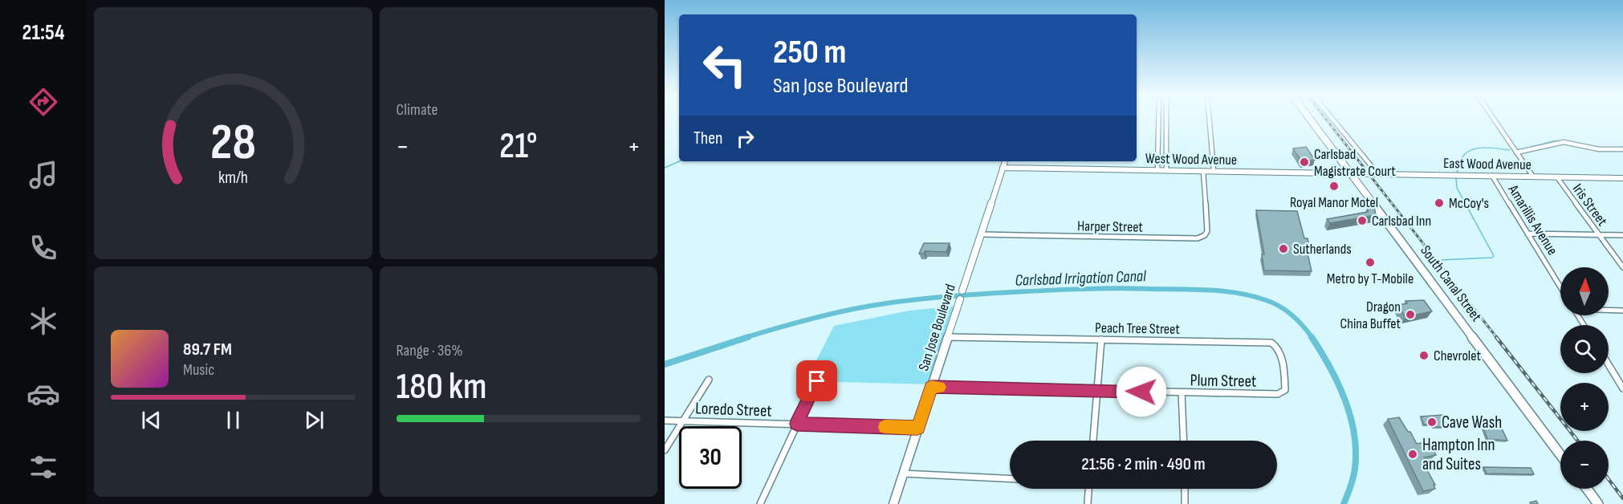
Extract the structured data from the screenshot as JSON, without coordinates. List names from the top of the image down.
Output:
{
  "streets": {
    "highway": ["South Canal Street"],
    "street": [
      "West Wood Avenue",
      "East Wood Avenue",
      "Iris Street",
      "Amarillis Avenue",
      "Harper Street",
      "San Jose Boulevard",
      "Peach Tree Street",
      "Plum Street",
      "Loredo Street"
    ]
  },
  "crossings": [
    ["West Wood Avenue", "East Wood Avenue"],
    ["West Wood Avenue", "Harper Street"],
    ["West Wood Avenue", "South Canal Street"],
    ["West Wood Avenue", "San Jose Boulevard"],
    ["East Wood Avenue", "Iris Street"],
    ["East Wood Avenue", "Amarillis Avenue"],
    ["East Wood Avenue", "South Canal Street"],
    ["Harper Street", "San Jose Boulevard"],
    ["San Jose Boulevard", "Peach Tree Street"],
    ["San Jose Boulevard", "Plum Street"],
    ["San Jose Boulevard", "Loredo Street"],
    ["Peach Tree Street", "Plum Street"]
  ],
  "water": ["Carlsbad Irrigation Canal"],
  "places": [
    "Carlsbad Magistrate Court",
    "Royal Manor Motel",
    "McCoy's",
    "Carlsbad Inn",
    "Sutherlands",
    "Metro by T-Mobile",
    "Dragon China Buffet",
    "Chevrolet",
    "Cave Wash",
    "Hampton Inn and Suites"
  ],
  "north": "top",
  "page": {
    "tabs": "21:54",
    "tile": [
      "Climate",
      ["Range · 36%", "180 km"]
    ],
    "turn": ["250 m", "San Jose Boulevard"],
    "then": "Then",
    "heat": ["−", "21°", "+"],
    "map_buttons": ["+", "−"],
    "song": ["89.7 FM", "Music"],
    "limit": "30",
    "trip": "21:56 · 2 min · 490 m",
    "gauge": ["28", "km/h"]
  }
}
